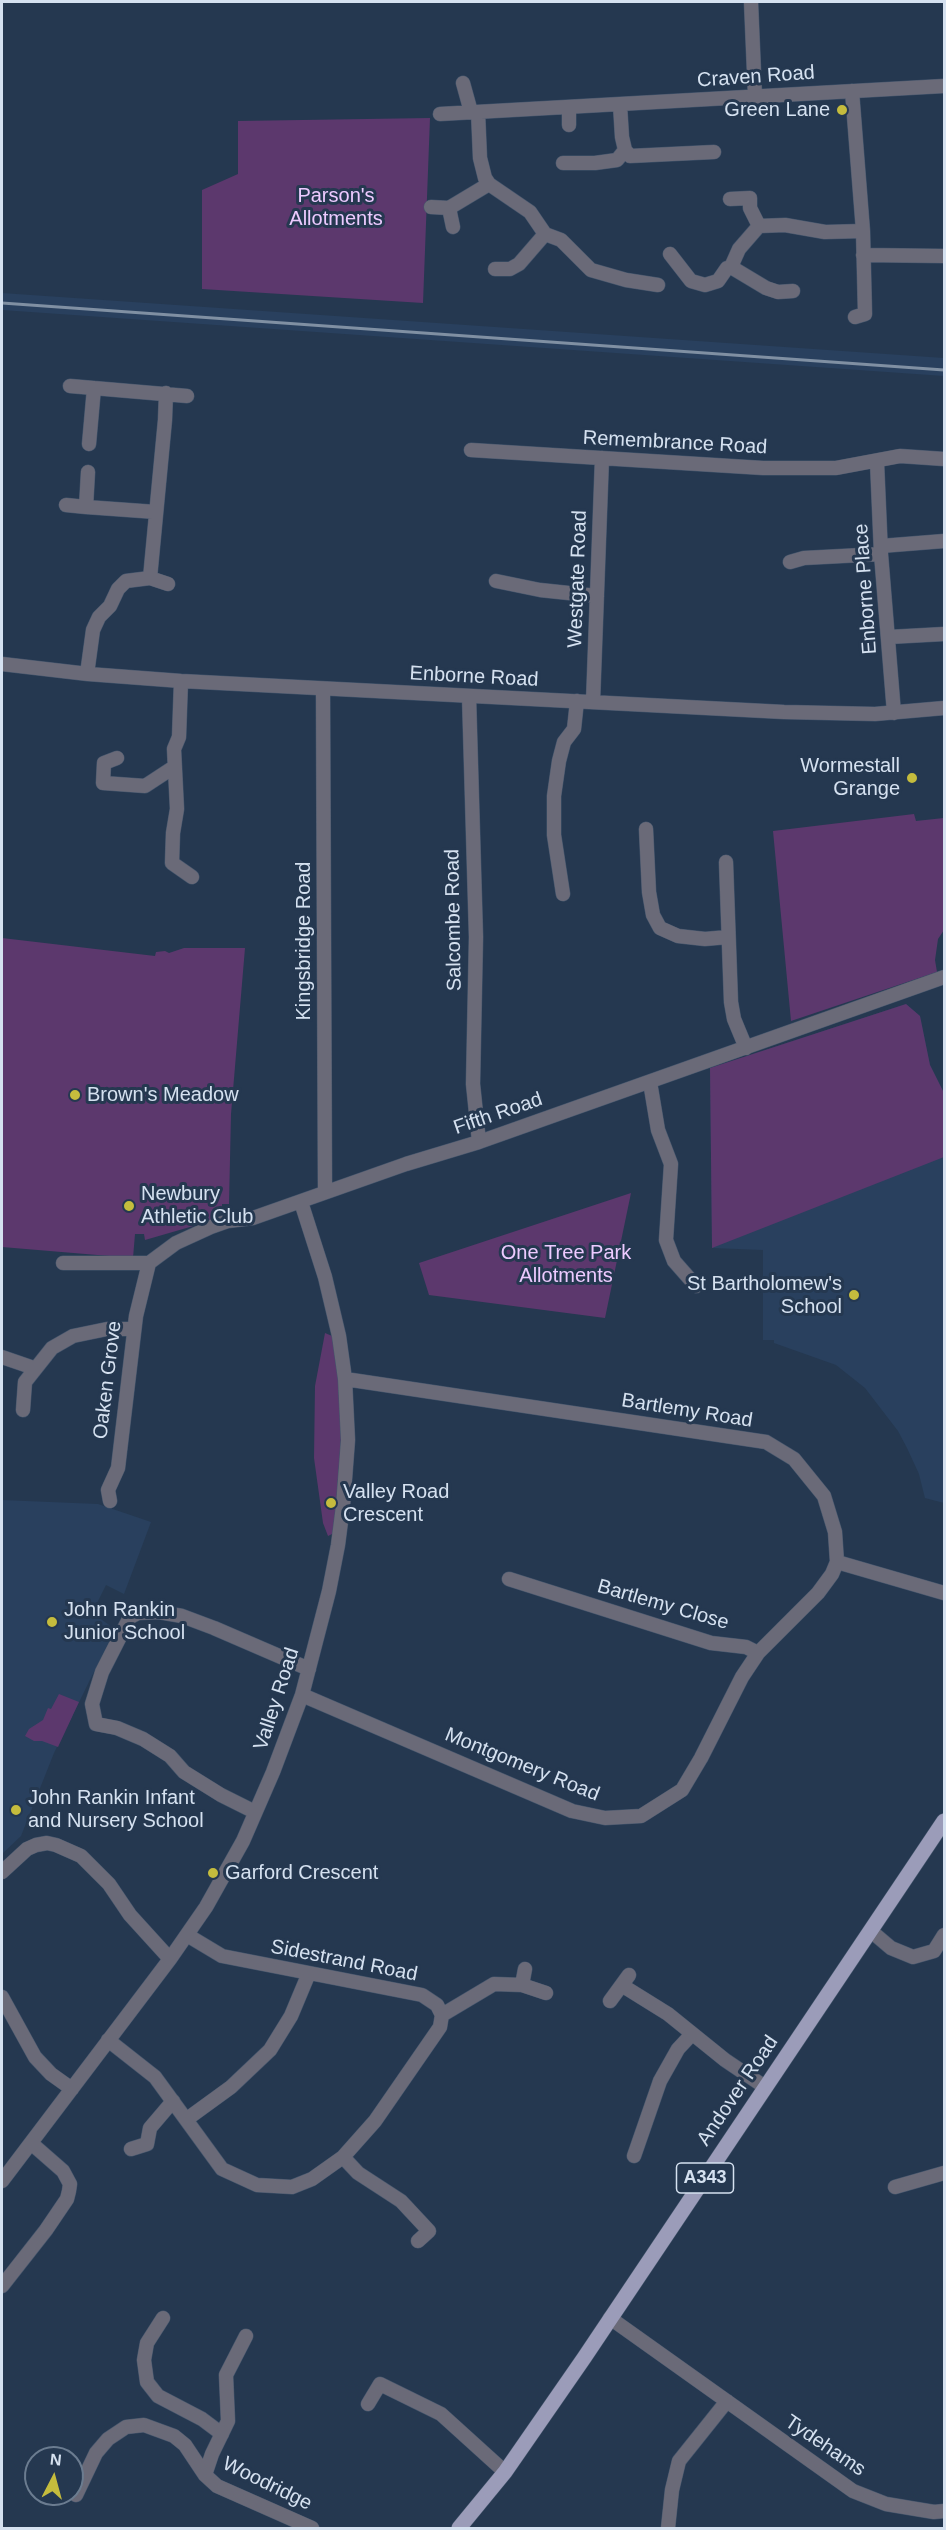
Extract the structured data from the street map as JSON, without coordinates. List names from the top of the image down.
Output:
{
  "streets": {
    "main road": ["Andover Road", "A343"],
    "street": [
      "Craven Road",
      "Remembrance Road",
      "Westgate Road",
      "Enborne Place",
      "Enborne Road",
      "Salcombe Road",
      "Kingsbridge Road",
      "Fifth Road",
      "Oaken Grove",
      "Bartlemy Road",
      "Bartlemy Close",
      "Valley Road",
      "Montgomery Road",
      "Sidestrand Road",
      "Tydehams",
      "Woodridge"
    ]
  },
  "crossings": [
    ["Remembrance Road", "Westgate Road"],
    ["Remembrance Road", "Enborne Place"],
    ["Westgate Road", "Enborne Road"],
    ["Enborne Place", "Enborne Road"],
    ["Enborne Road", "Salcombe Road"],
    ["Enborne Road", "Kingsbridge Road"],
    ["Salcombe Road", "Fifth Road"],
    ["Kingsbridge Road", "Fifth Road"],
    ["Fifth Road", "Oaken Grove"],
    ["Fifth Road", "Valley Road"],
    ["Bartlemy Road", "Valley Road"],
    ["Bartlemy Close", "Montgomery Road"],
    ["Valley Road", "Montgomery Road"],
    ["Valley Road", "Sidestrand Road"],
    ["Andover Road", "Tydehams"]
  ],
  "parks": ["Parson's Allotments", "One Tree Park Allotments"],
  "places": [
    "Green Lane",
    "Wormestall Grange",
    "Brown's Meadow",
    "Newbury Athletic Club",
    "St Bartholomew's School",
    "Valley Road Crescent",
    "John Rankin Junior School",
    "John Rankin Infant and Nursery School",
    "Garford Crescent"
  ],
  "north": "top"
}
